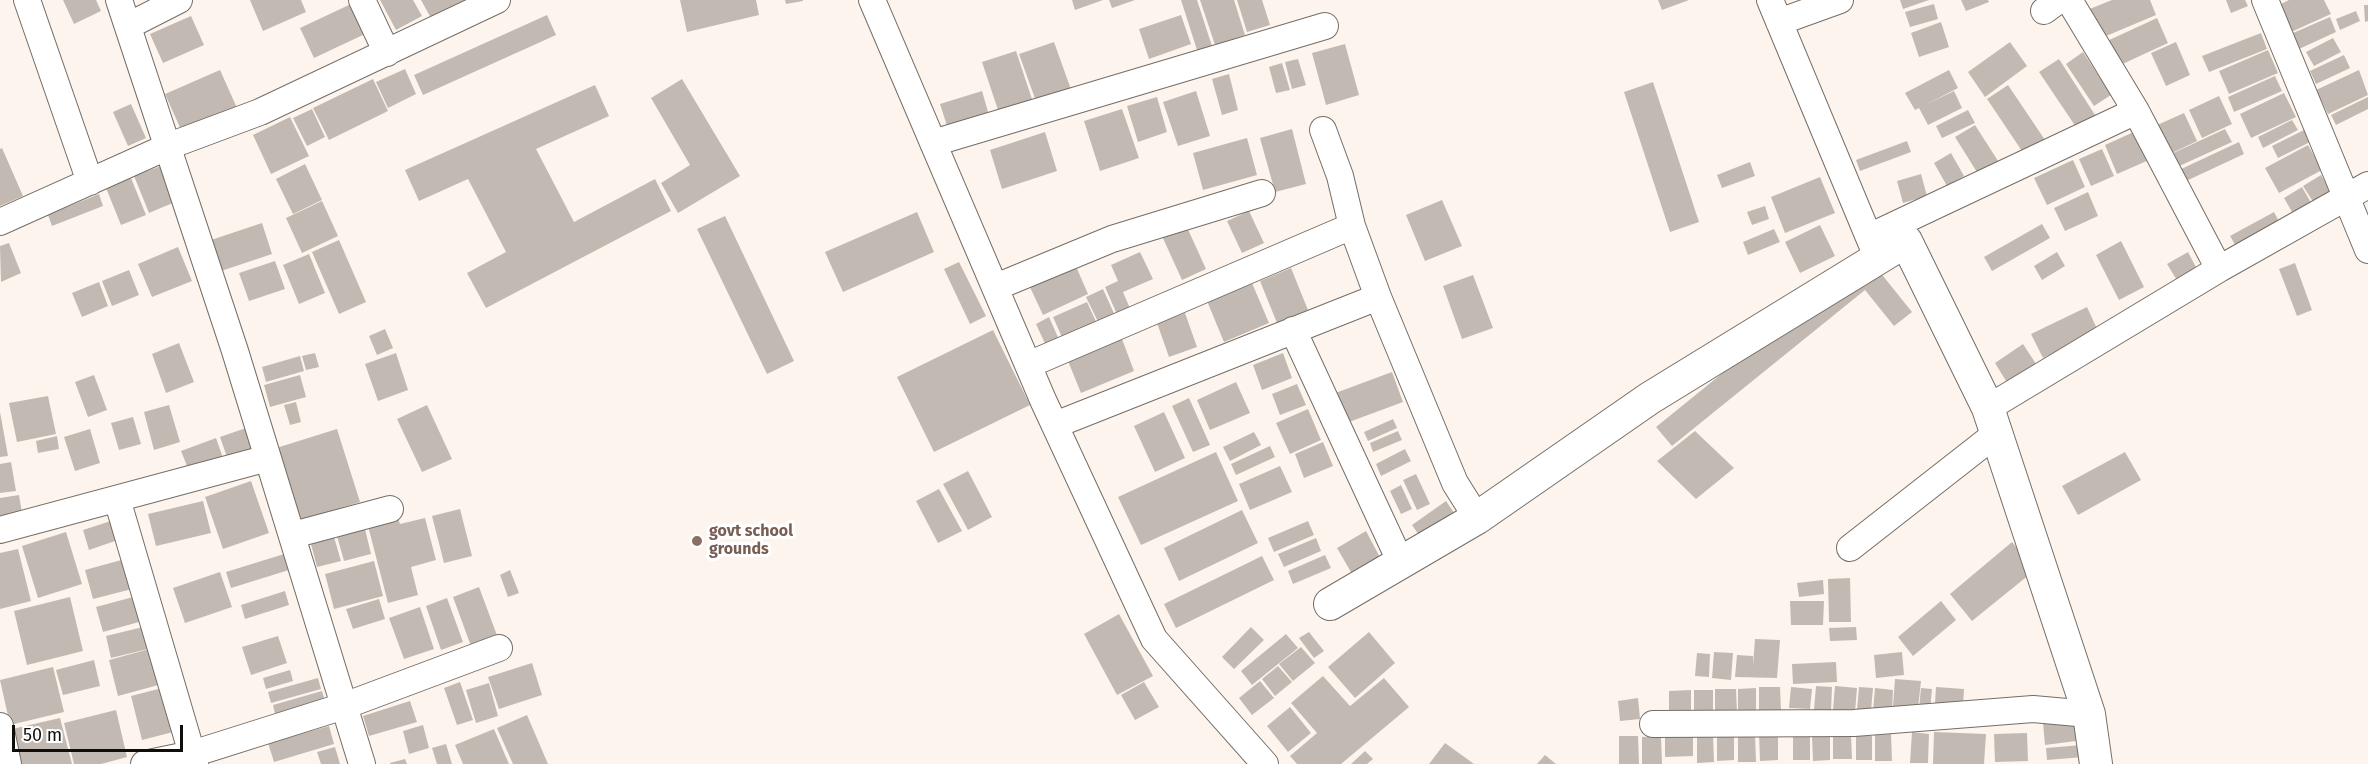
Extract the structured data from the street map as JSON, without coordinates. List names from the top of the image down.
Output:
{
  "places": ["govt school grounds"],
  "scale_bar": "50 m"
}
